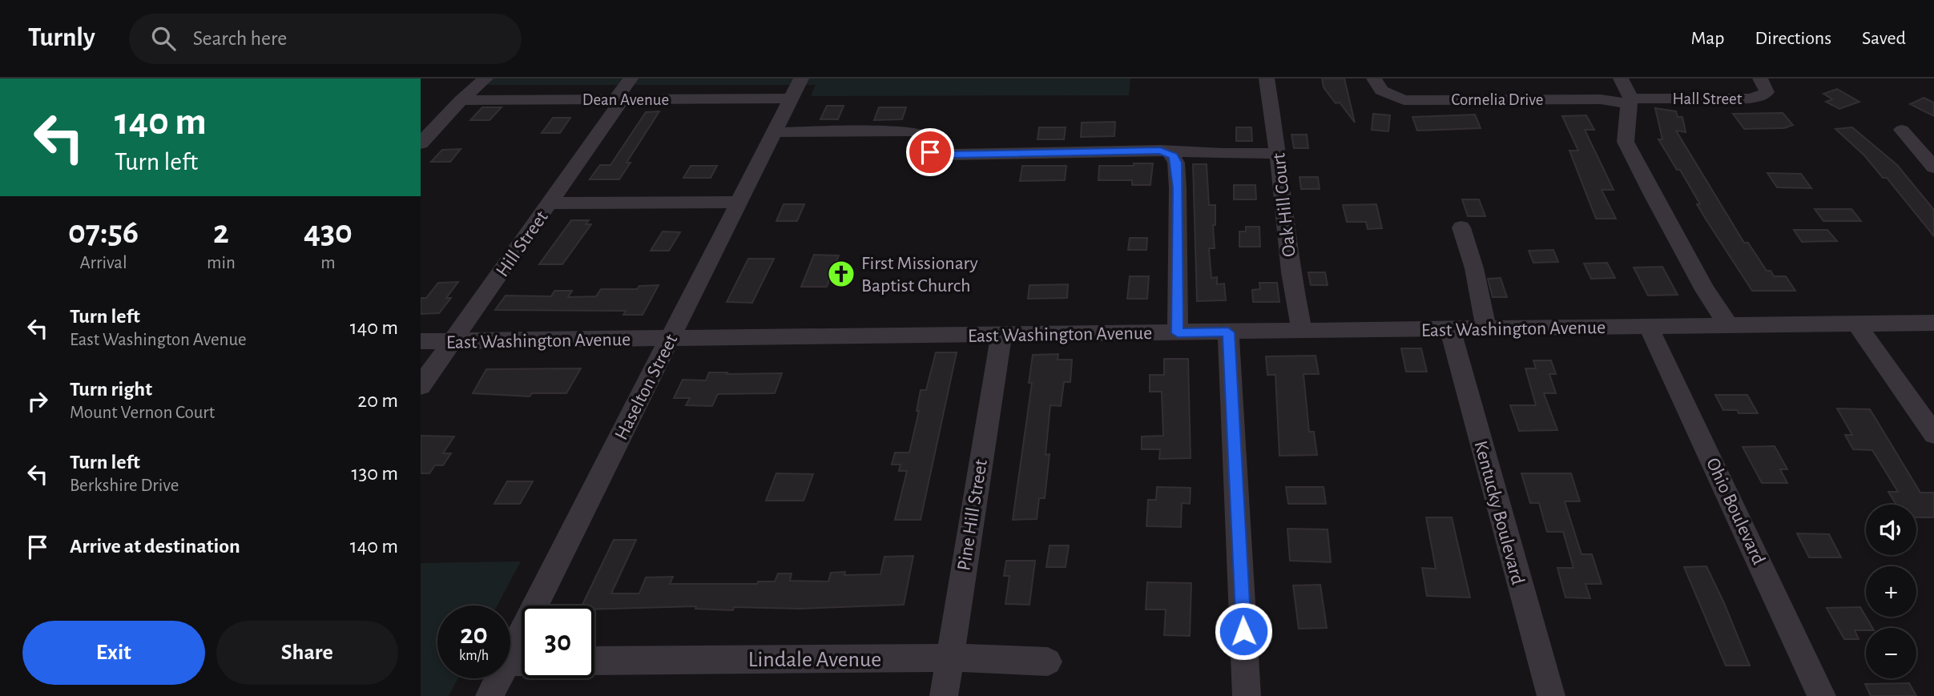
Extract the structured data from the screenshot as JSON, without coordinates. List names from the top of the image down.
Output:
{
  "streets": {
    "street": [
      "Hall Street",
      "Dean Avenue",
      "Cornelia Drive",
      "Oak Hill Court",
      "Hill Street",
      "East Washington Avenue",
      "Haselton Street",
      "Ohio Boulevard",
      "Kentucky Boulevard",
      "Pine Hill Street",
      "Lindale Avenue"
    ]
  },
  "crossings": [
    ["Hall Street", "Cornelia Drive"],
    ["Dean Avenue", "Hill Street"],
    ["Dean Avenue", "Haselton Street"],
    ["Oak Hill Court", "East Washington Avenue"],
    ["Hill Street", "East Washington Avenue"],
    ["East Washington Avenue", "Haselton Street"],
    ["East Washington Avenue", "Ohio Boulevard"],
    ["East Washington Avenue", "Kentucky Boulevard"],
    ["East Washington Avenue", "Pine Hill Street"],
    ["Pine Hill Street", "Lindale Avenue"]
  ],
  "places": {
    "church": ["First Missionary Baptist Church"]
  },
  "page": {
    "header": "Turnly",
    "search": "Search here",
    "nav": ["Map", "Directions", "Saved"],
    "turn": ["140 m", "Turn left"],
    "eta": [
      "07:56",
      "Arrival",
      "2",
      "min",
      "430",
      "m"
    ],
    "list": [
      {
        "name": "Turn left",
        "note": "East Washington Avenue",
        "value": "140 m"
      },
      {
        "name": "Turn right",
        "note": "Mount Vernon Court",
        "value": "20 m"
      },
      {
        "name": "Turn left",
        "note": "Berkshire Drive",
        "value": "130 m"
      },
      {
        "name": "Arrive at destination",
        "value": "140 m"
      }
    ],
    "map_buttons": ["+", "−"],
    "speed": "20 km/h",
    "limit": "30",
    "buttons": ["Exit", "Share"]
  }
}
